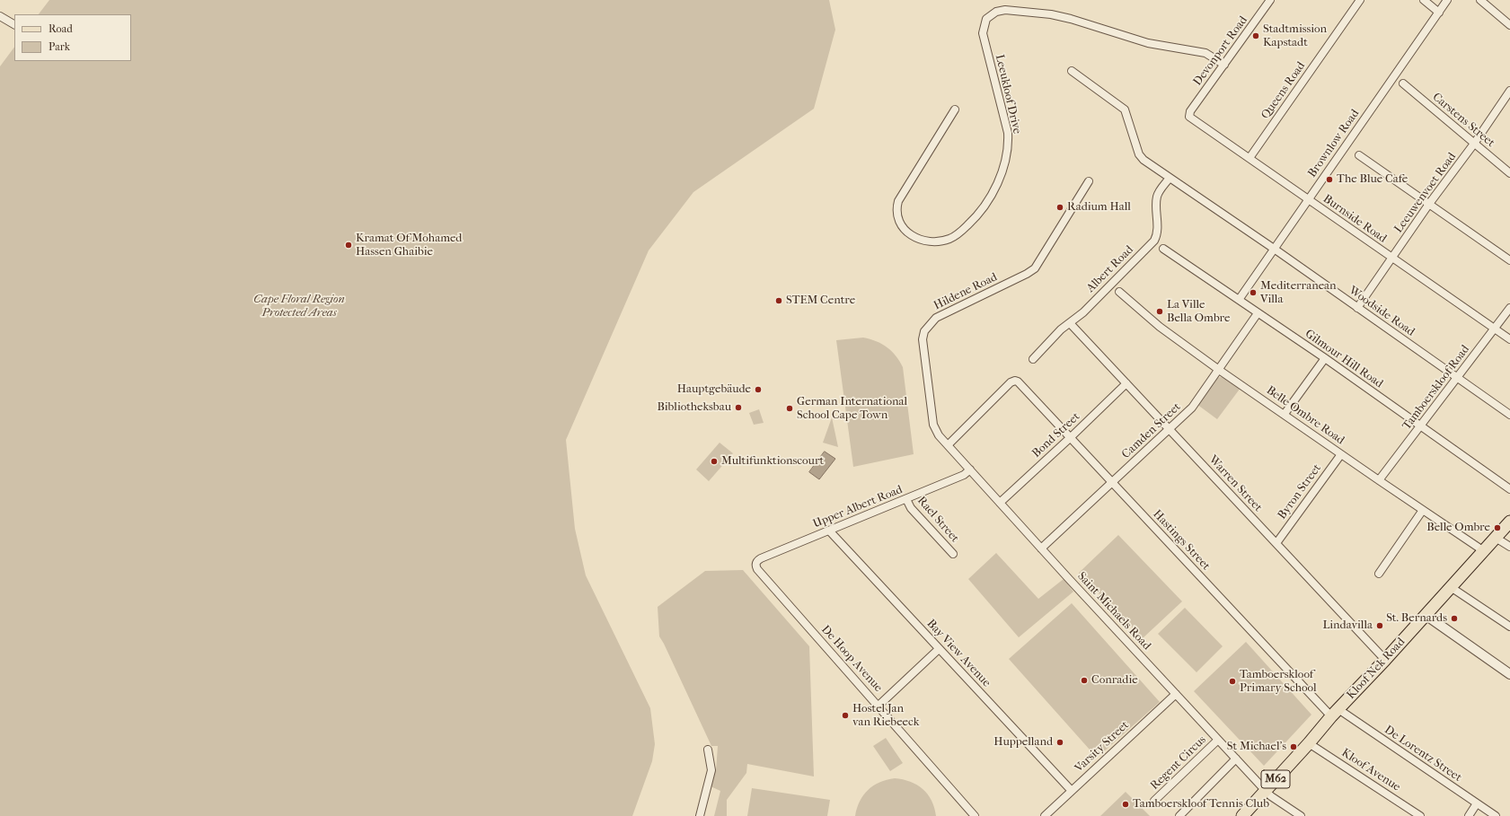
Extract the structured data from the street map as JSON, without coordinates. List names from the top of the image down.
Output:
{
  "streets": {
    "main road": ["Kloof Nek Road", "M62"],
    "street": [
      "Devonport Road",
      "Queens Road",
      "Leeukloof Drive",
      "Carstens Street",
      "Brownlow Road",
      "Leeuwenvoet Road",
      "Burnside Road",
      "Albert Road",
      "Hildene Road",
      "Woodside Road",
      "Gilmour Hill Road",
      "Tamboerskloof Road",
      "Belle Ombre Road",
      "Camden Street",
      "Bond Street",
      "Warren Street",
      "Byron Street",
      "Upper Albert Road",
      "Rael Street",
      "Hastings Street",
      "Saint Michaels Road",
      "Bay View Avenue",
      "De Hoop Avenue",
      "Varsity Street",
      "De Lorentz Street",
      "Regent Circus",
      "Kloof Avenue"
    ]
  },
  "crossings": [
    ["Devonport Road", "Leeukloof Drive"],
    ["Devonport Road", "Burnside Road"],
    ["Queens Road", "Burnside Road"],
    ["Carstens Street", "Leeuwenvoet Road"],
    ["Brownlow Road", "Burnside Road"],
    ["Brownlow Road", "Woodside Road"],
    ["Brownlow Road", "Gilmour Hill Road"],
    ["Leeuwenvoet Road", "Burnside Road"],
    ["Leeuwenvoet Road", "Woodside Road"],
    ["Burnside Road", "Tamboerskloof Road"],
    ["Albert Road", "Woodside Road"],
    ["Albert Road", "Warren Street"],
    ["Hildene Road", "Hastings Street"],
    ["Hildene Road", "Saint Michaels Road"],
    ["Woodside Road", "Tamboerskloof Road"],
    ["Gilmour Hill Road", "Tamboerskloof Road"],
    ["Gilmour Hill Road", "Camden Street"],
    ["Tamboerskloof Road", "Belle Ombre Road"],
    ["Belle Ombre Road", "Camden Street"],
    ["Belle Ombre Road", "Byron Street"],
    ["Belle Ombre Road", "Kloof Nek Road"],
    ["Camden Street", "Warren Street"],
    ["Camden Street", "Hastings Street"],
    ["Camden Street", "Saint Michaels Road"],
    ["Bond Street", "Warren Street"],
    ["Bond Street", "Hastings Street"],
    ["Bond Street", "Saint Michaels Road"],
    ["Warren Street", "Byron Street"],
    ["Warren Street", "Kloof Nek Road"],
    ["Upper Albert Road", "Rael Street"],
    ["Upper Albert Road", "Saint Michaels Road"],
    ["Upper Albert Road", "Bay View Avenue"],
    ["Upper Albert Road", "De Hoop Avenue"],
    ["Hastings Street", "Saint Michaels Road"],
    ["Hastings Street", "Kloof Nek Road"],
    ["Hastings Street", "De Lorentz Street"],
    ["Saint Michaels Road", "Kloof Nek Road"],
    ["Saint Michaels Road", "Varsity Street"],
    ["Saint Michaels Road", "Regent Circus"],
    ["Bay View Avenue", "Varsity Street"],
    ["Kloof Nek Road", "De Lorentz Street"],
    ["Kloof Nek Road", "Kloof Avenue"]
  ],
  "parks": ["Cape Floral Region Protected Areas"],
  "places": [
    "Stadtmission Kapstadt",
    "The Blue Cafe",
    "Radium Hall",
    "Kramat Of Mohamed Hassen Ghaibie",
    "Mediterranean Villa",
    "STEM Centre",
    "La Ville Bella Ombre",
    "Hauptgebäude",
    "Bibliotheksbau",
    "German International School Cape Town",
    "Multifunktionscourt",
    "Belle Ombre",
    "St. Bernards",
    "Lindavilla",
    "Conradie",
    "Tamboerskloof Primary School",
    "Hostel Jan van Riebeeck",
    "Huppelland",
    "St Michael's",
    "Tamboerskloof Tennis Club"
  ],
  "legend": ["Road", "Park"]
}
